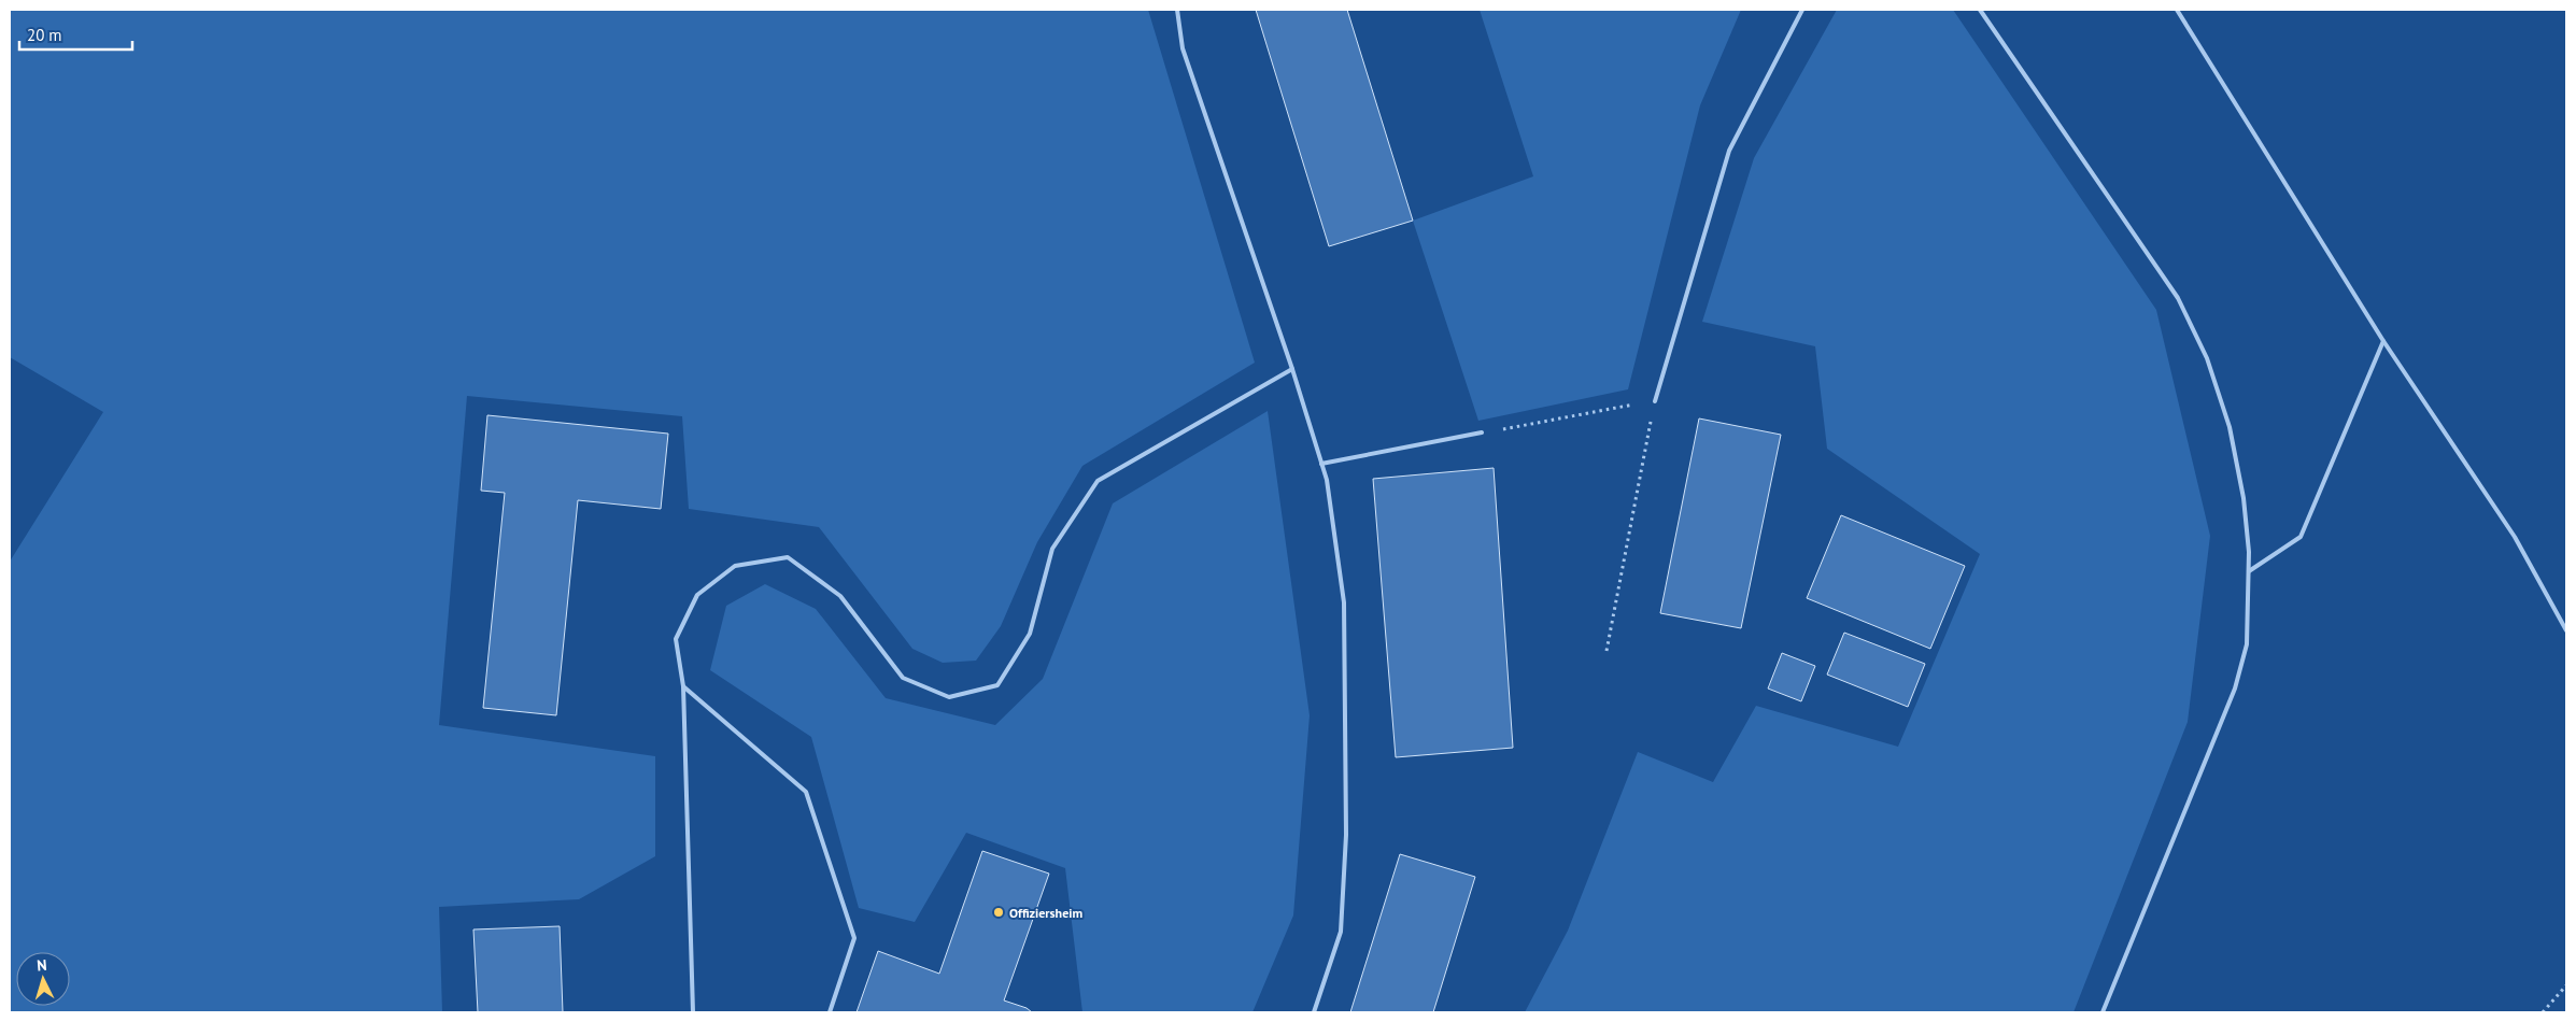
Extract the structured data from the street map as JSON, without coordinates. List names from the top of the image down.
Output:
{
  "places": ["Offiziersheim"],
  "scale_bar": "20 m",
  "north": "top"
}
